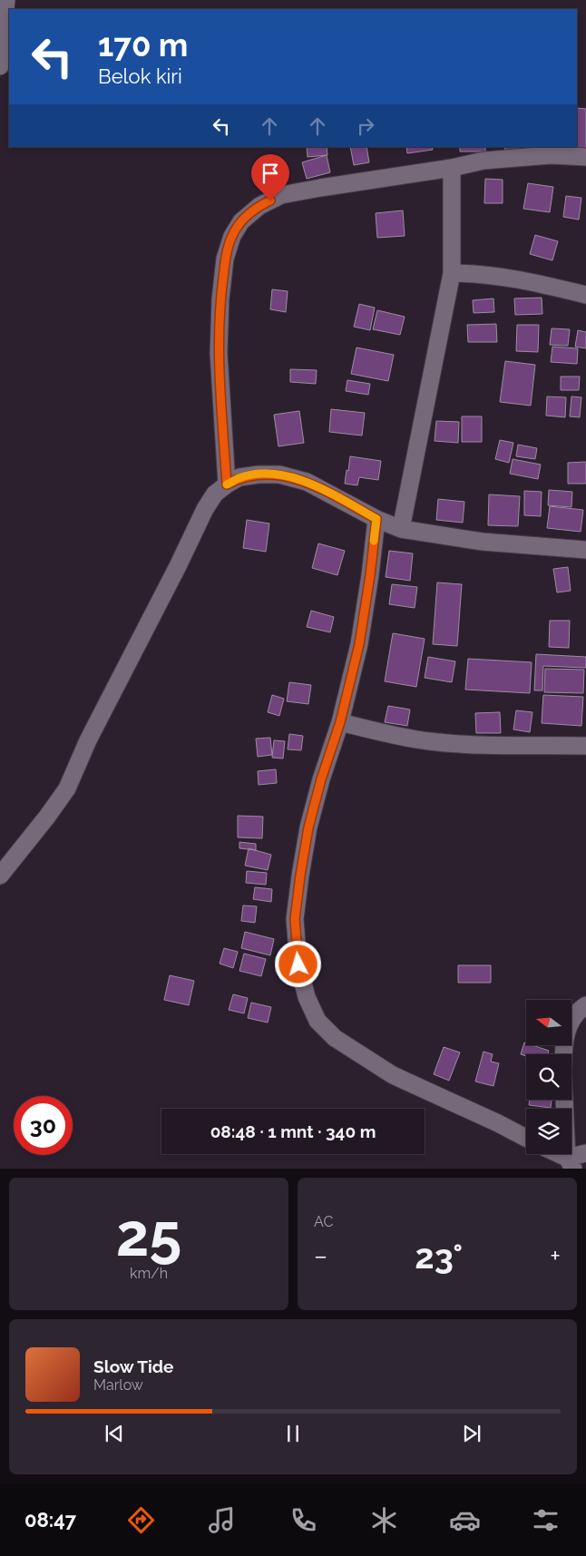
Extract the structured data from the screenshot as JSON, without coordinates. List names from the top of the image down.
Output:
{
  "north": "left",
  "page": {
    "turn": ["170 m", "Belok kiri"],
    "limit": "30",
    "trip": "08:48 · 1 mnt · 340 m",
    "tile": [
      ["25", "km/h"],
      "AC"
    ],
    "heat": ["−", "23°", "+"],
    "song": ["Slow Tide", "Marlow"],
    "tabs": "08:47"
  }
}
